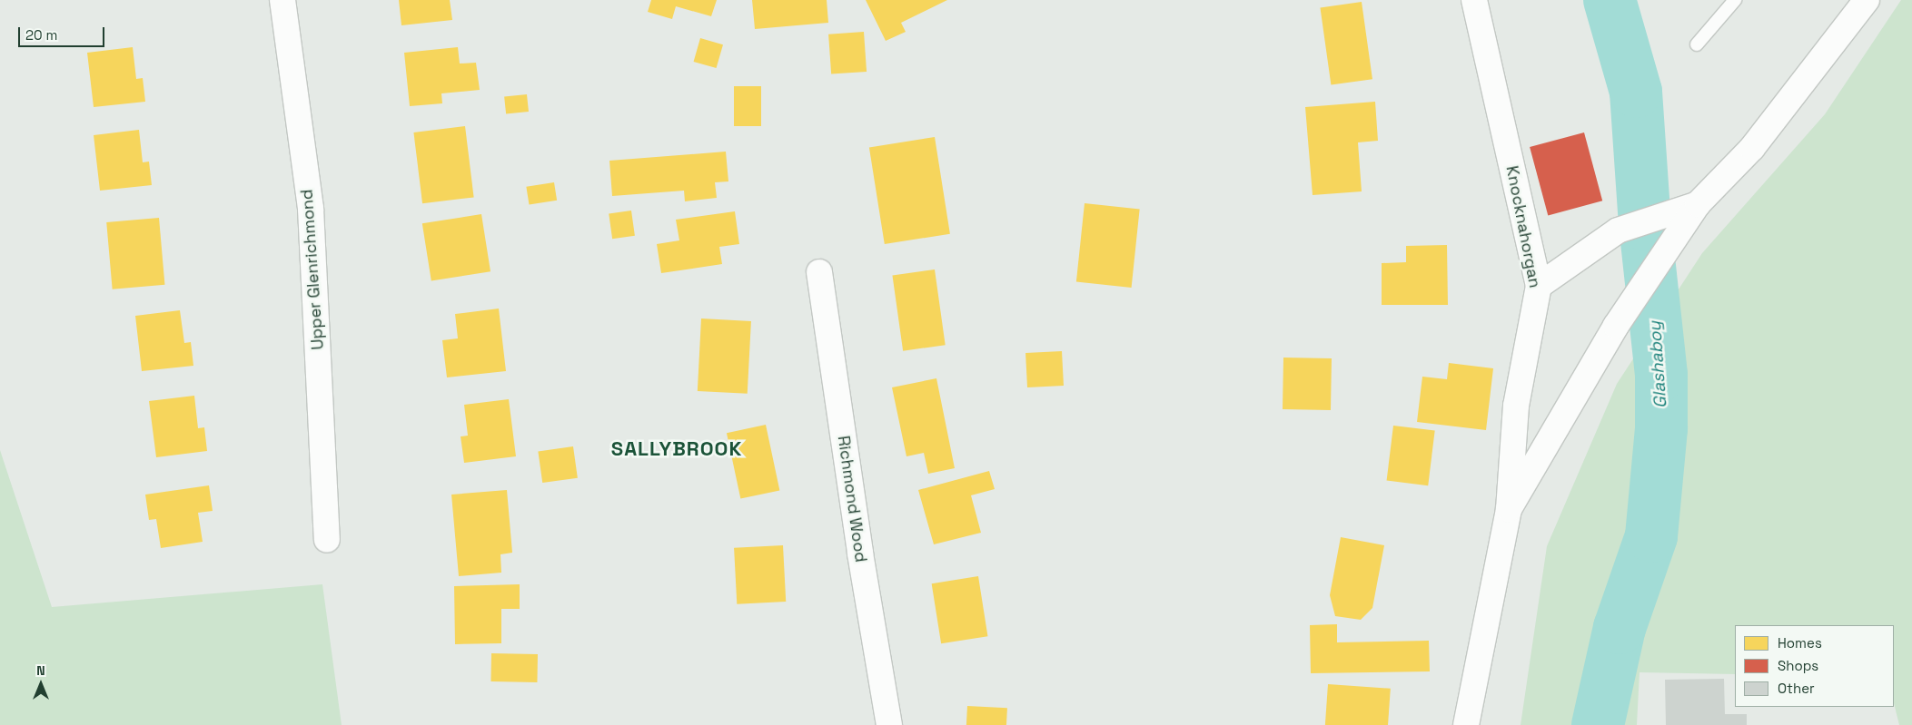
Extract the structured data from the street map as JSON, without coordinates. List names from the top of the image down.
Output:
{
  "streets": {
    "street": ["Knocknahorgan", "Upper Glenrichmond", "Richmond Wood"]
  },
  "districts": ["SALLYBROOK"],
  "water": ["Glashaboy"],
  "legend": ["Homes", "Shops", "Other"],
  "scale_bar": "20 m",
  "north": "top"
}
